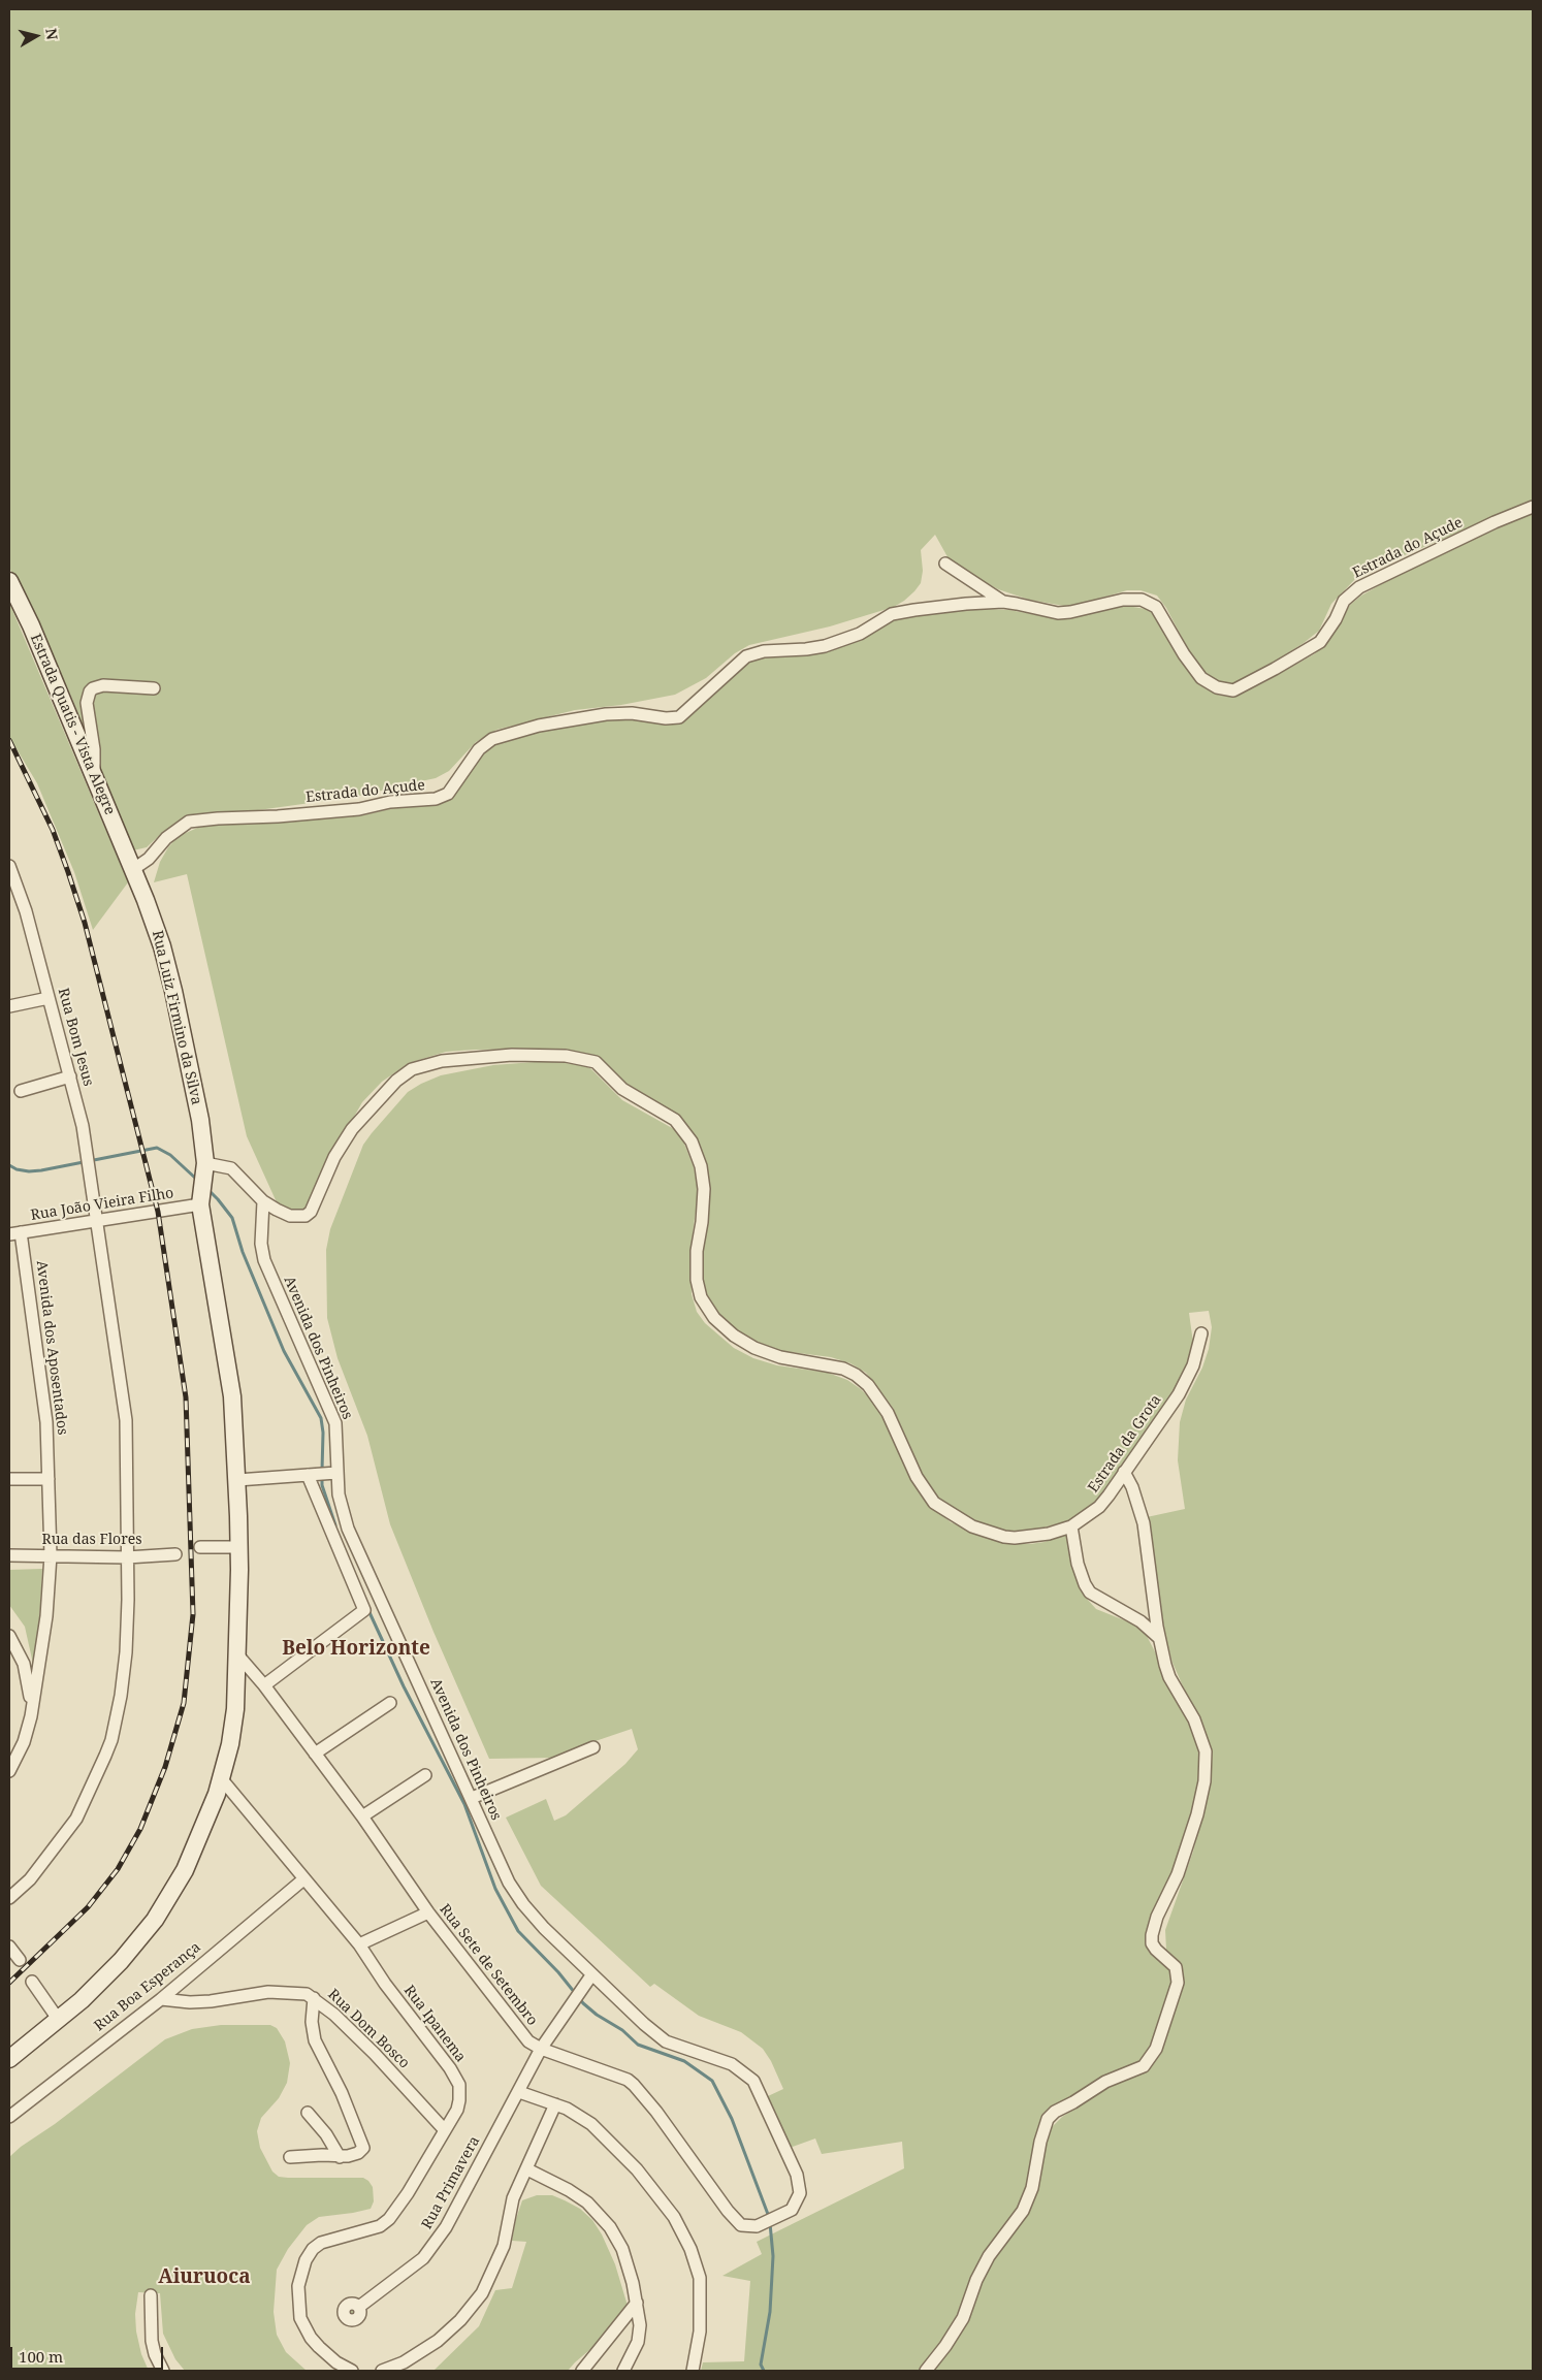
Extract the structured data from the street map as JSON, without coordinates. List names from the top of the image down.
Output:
{
  "streets": {
    "street": [
      "Estrada do Açude",
      "Estrada Quatis - Vista Alegre",
      "Rua Luiz Firmino da Silva",
      "Rua Bom Jesus",
      "Rua João Vieira Filho",
      "Avenida dos Aposentados",
      "Avenida dos Pinheiros",
      "Estrada da Grota",
      "Rua das Flores",
      "Rua Sete de Setembro",
      "Rua Boa Esperança",
      "Rua Ipanema",
      "Rua Dom Bosco",
      "Rua Primavera"
    ]
  },
  "crossings": [
    ["Estrada do Açude", "Estrada Quatis - Vista Alegre"],
    ["Estrada do Açude", "Rua Luiz Firmino da Silva"],
    ["Estrada Quatis - Vista Alegre", "Rua Luiz Firmino da Silva"],
    ["Rua Luiz Firmino da Silva", "Rua João Vieira Filho"],
    ["Rua Luiz Firmino da Silva", "Rua Sete de Setembro"],
    ["Rua Luiz Firmino da Silva", "Rua Ipanema"],
    ["Rua Bom Jesus", "Rua João Vieira Filho"],
    ["Rua Bom Jesus", "Rua das Flores"],
    ["Rua João Vieira Filho", "Avenida dos Aposentados"],
    ["Avenida dos Aposentados", "Rua das Flores"],
    ["Avenida dos Pinheiros", "Estrada da Grota"],
    ["Avenida dos Pinheiros", "Rua Sete de Setembro"],
    ["Avenida dos Pinheiros", "Rua Primavera"],
    ["Rua Sete de Setembro", "Rua Primavera"],
    ["Rua Boa Esperança", "Rua Ipanema"],
    ["Rua Boa Esperança", "Rua Dom Bosco"],
    ["Rua Ipanema", "Rua Dom Bosco"]
  ],
  "districts": ["Belo Horizonte", "Aiuruoca"],
  "scale_bar": "100 m",
  "north": "right"
}
